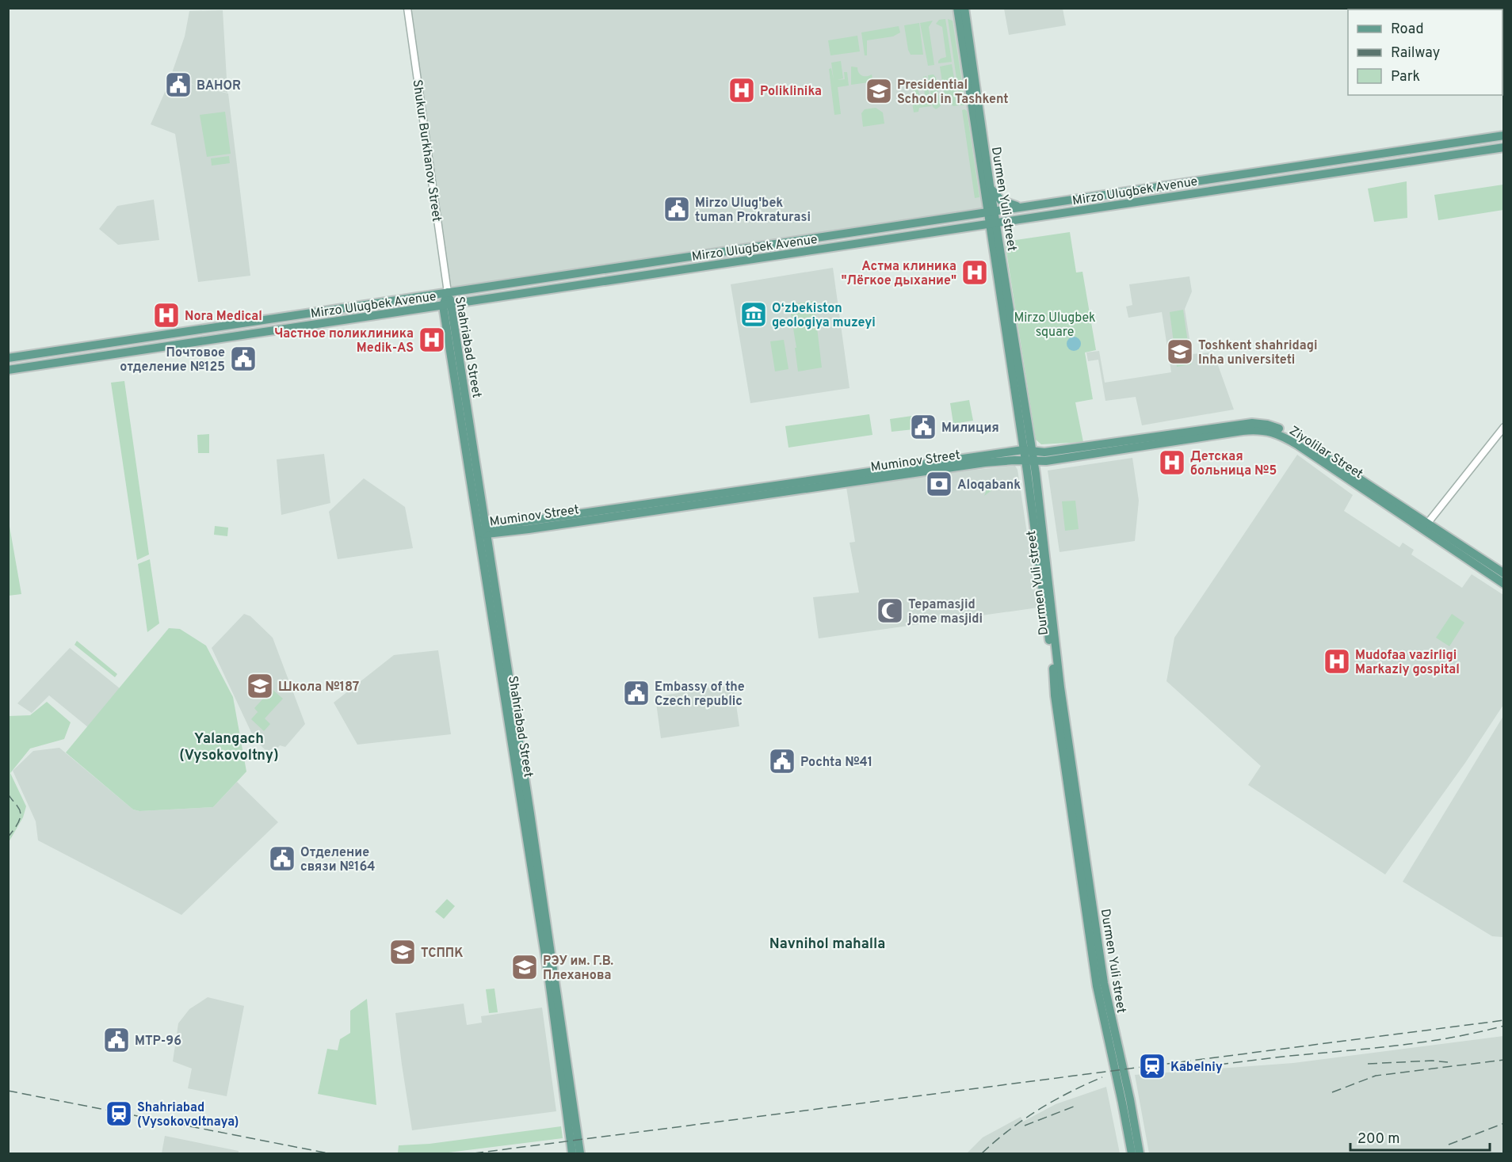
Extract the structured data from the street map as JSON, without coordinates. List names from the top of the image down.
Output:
{
  "streets": {
    "main road": [
      "Mirzo Ulugbek Avenue",
      "Durmen Yuli street",
      "Shahriabad Street",
      "Ziyolilar Street",
      "Muminov Street"
    ],
    "street": ["Shukur Burkhanov Street"]
  },
  "crossings": [
    ["Shukur Burkhanov Street", "Mirzo Ulugbek Avenue"],
    ["Shukur Burkhanov Street", "Shahriabad Street"],
    ["Mirzo Ulugbek Avenue", "Durmen Yuli street"],
    ["Mirzo Ulugbek Avenue", "Shahriabad Street"],
    ["Durmen Yuli street", "Ziyolilar Street"],
    ["Durmen Yuli street", "Muminov Street"],
    ["Shahriabad Street", "Muminov Street"],
    ["Ziyolilar Street", "Muminov Street"]
  ],
  "districts": ["Yalangach (Vysokovoltny)", "Navnihol mahalla"],
  "parks": ["Mirzo Ulugbek square"],
  "places": {
    "public building": [
      "BAHOR",
      "Mirzo Ulug'bek tuman Prokraturasi",
      "Почтовое отделение №125",
      "Милиция",
      "Embassy of the Czech republic",
      "Pochta №41",
      "Отделение связи №164",
      "MTP-96"
    ],
    "hospital": [
      "Poliklinika",
      "Астма клиника \"Лёгкое дыхание\"",
      "Nora Medical",
      "Частное поликлиника Medik-AS",
      "Детская больница №5",
      "Mudofaa vazirligi Markaziy gospital"
    ],
    "school or university": [
      "Presidential School in Tashkent",
      "Toshkent shahridagi Inha universiteti",
      "Школа №187",
      "ТСППК",
      "РЭУ им. Г.В. Плеханова"
    ],
    "museum": ["Oʻzbekiston geologiya muzeyi"],
    "bank": ["Aloqabank"],
    "mosque": ["Tepamasjid jome masjidi"],
    "station": ["Kabelniy", "Shahriabad (Vysokovoltnaya)"]
  },
  "legend": ["Road", "Railway", "Park"],
  "scale_bar": "200 m"
}
